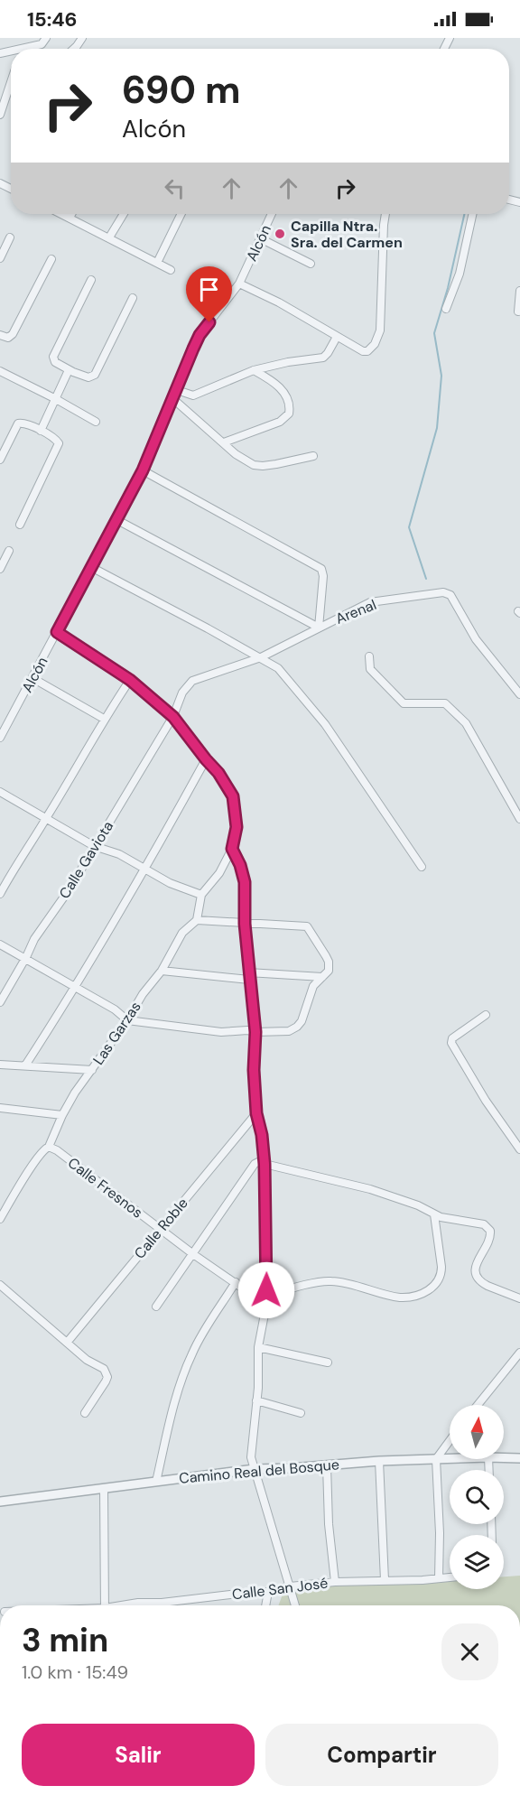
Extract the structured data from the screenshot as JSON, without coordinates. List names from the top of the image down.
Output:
{
  "streets": {
    "street": [
      "Alcón",
      "Arenal",
      "Calle Gaviota",
      "Las Garzas",
      "Calle Fresnos",
      "Calle Roble",
      "Camino Real del Bosque",
      "Calle San José"
    ]
  },
  "crossings": [
    ["Arenal", "Calle Gaviota"],
    ["Las Garzas", "Calle Fresnos"],
    ["Calle Fresnos", "Calle Roble"]
  ],
  "places": ["Capilla Ntra. Sra. del Carmen"],
  "north": "top",
  "page": {
    "status": "15:46",
    "turn": ["690 m", "Alcón"],
    "heading": ["3 min", "1.0 km · 15:49"],
    "buttons": ["Salir", "Compartir"]
  }
}
